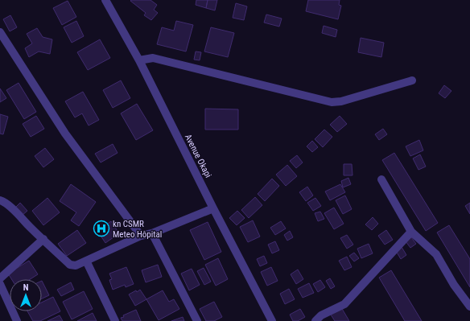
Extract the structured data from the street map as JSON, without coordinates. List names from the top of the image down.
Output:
{
  "streets": {
    "street": ["Avenue Okapi"]
  },
  "places": {
    "hospital": ["kn CSMR Meteo Hôpital"]
  },
  "north": "top"
}
